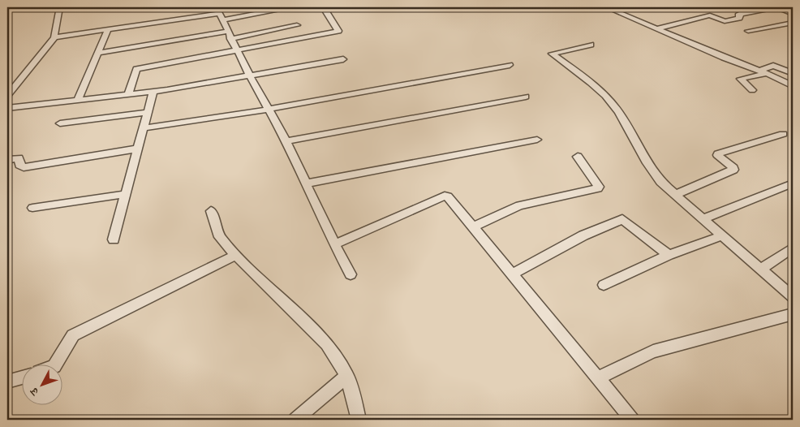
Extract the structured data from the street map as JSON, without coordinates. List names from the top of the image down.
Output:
{
  "north": "bottom left"
}
